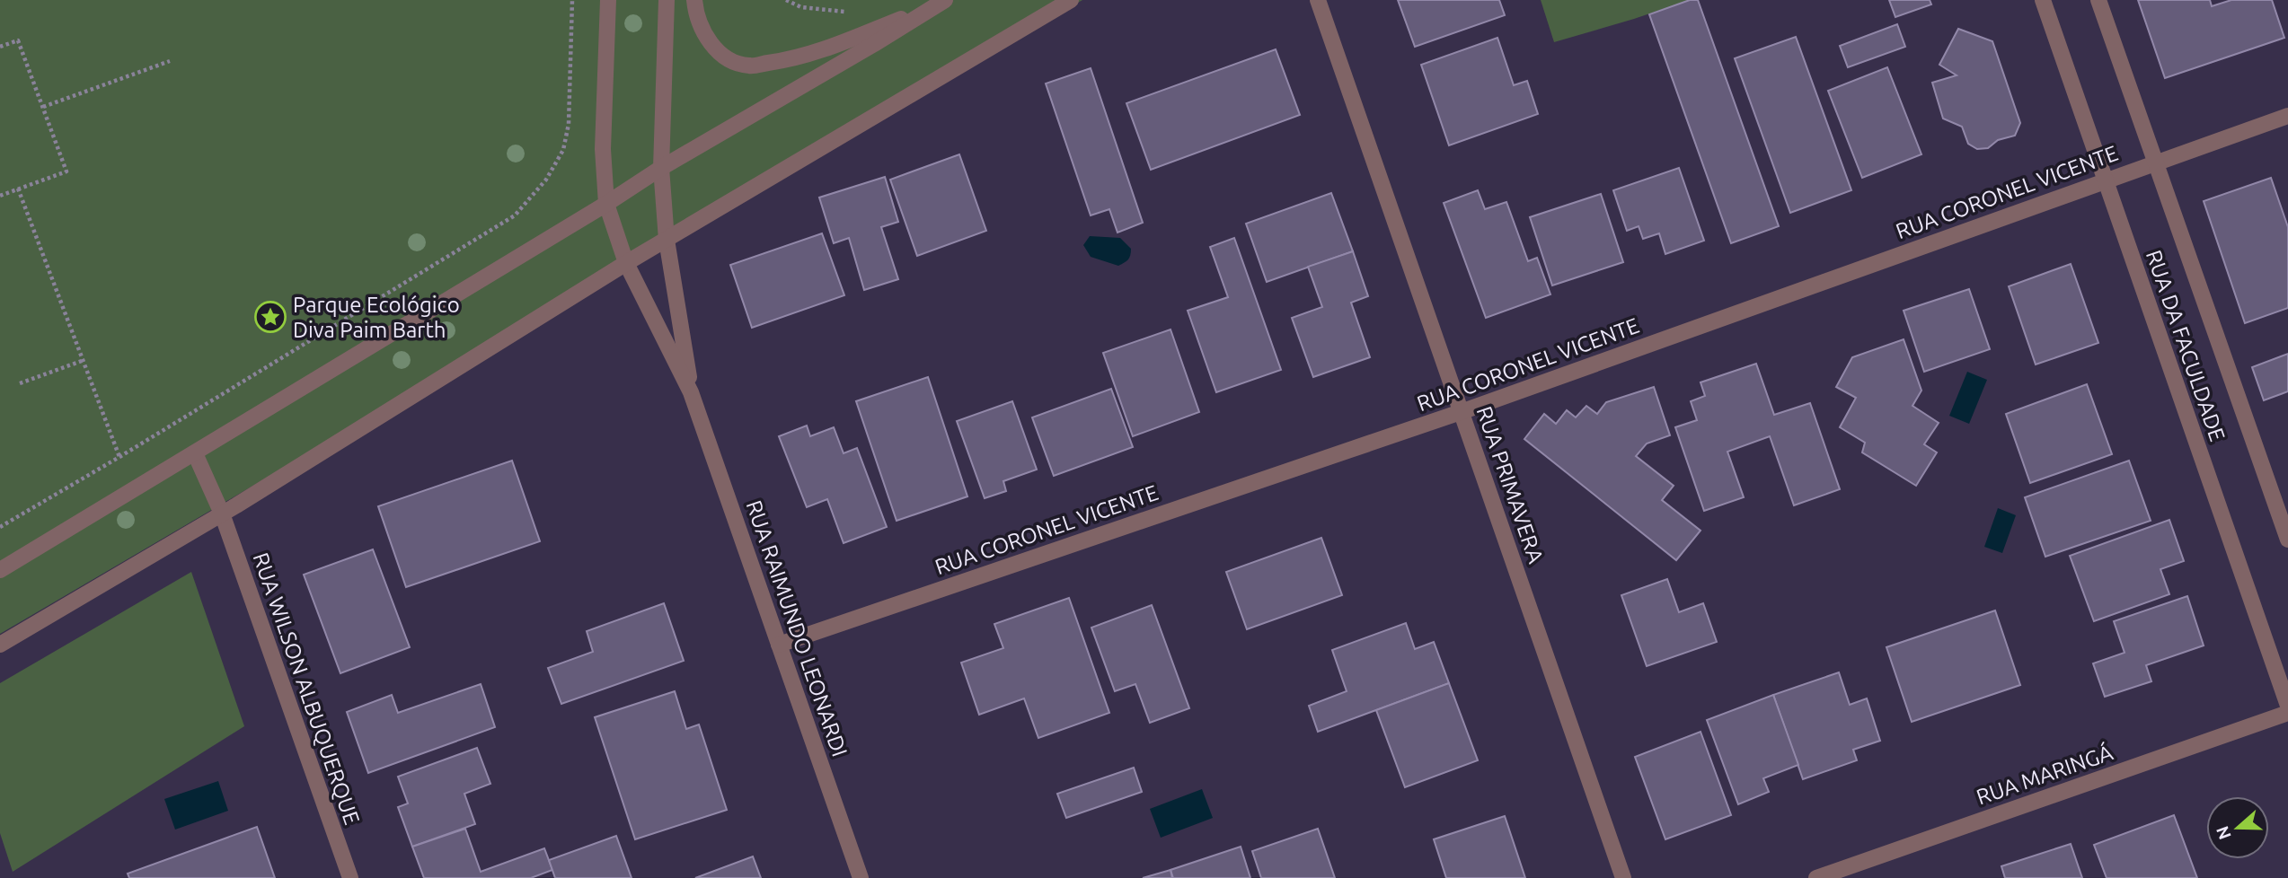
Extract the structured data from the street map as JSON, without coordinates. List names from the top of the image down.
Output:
{
  "streets": {
    "street": [
      "RUA CORONEL VICENTE",
      "RUA DA FACULDADE",
      "RUA PRIMAVERA",
      "RUA RAIMUNDO LEONARDI",
      "RUA WILSON ALBUQUERQUE",
      "RUA MARINGÁ"
    ]
  },
  "crossings": [
    ["RUA CORONEL VICENTE", "RUA DA FACULDADE"],
    ["RUA CORONEL VICENTE", "RUA PRIMAVERA"],
    ["RUA CORONEL VICENTE", "RUA RAIMUNDO LEONARDI"]
  ],
  "places": {
    "place": ["Parque Ecológico Diva Paim Barth"]
  },
  "north": "left"
}
